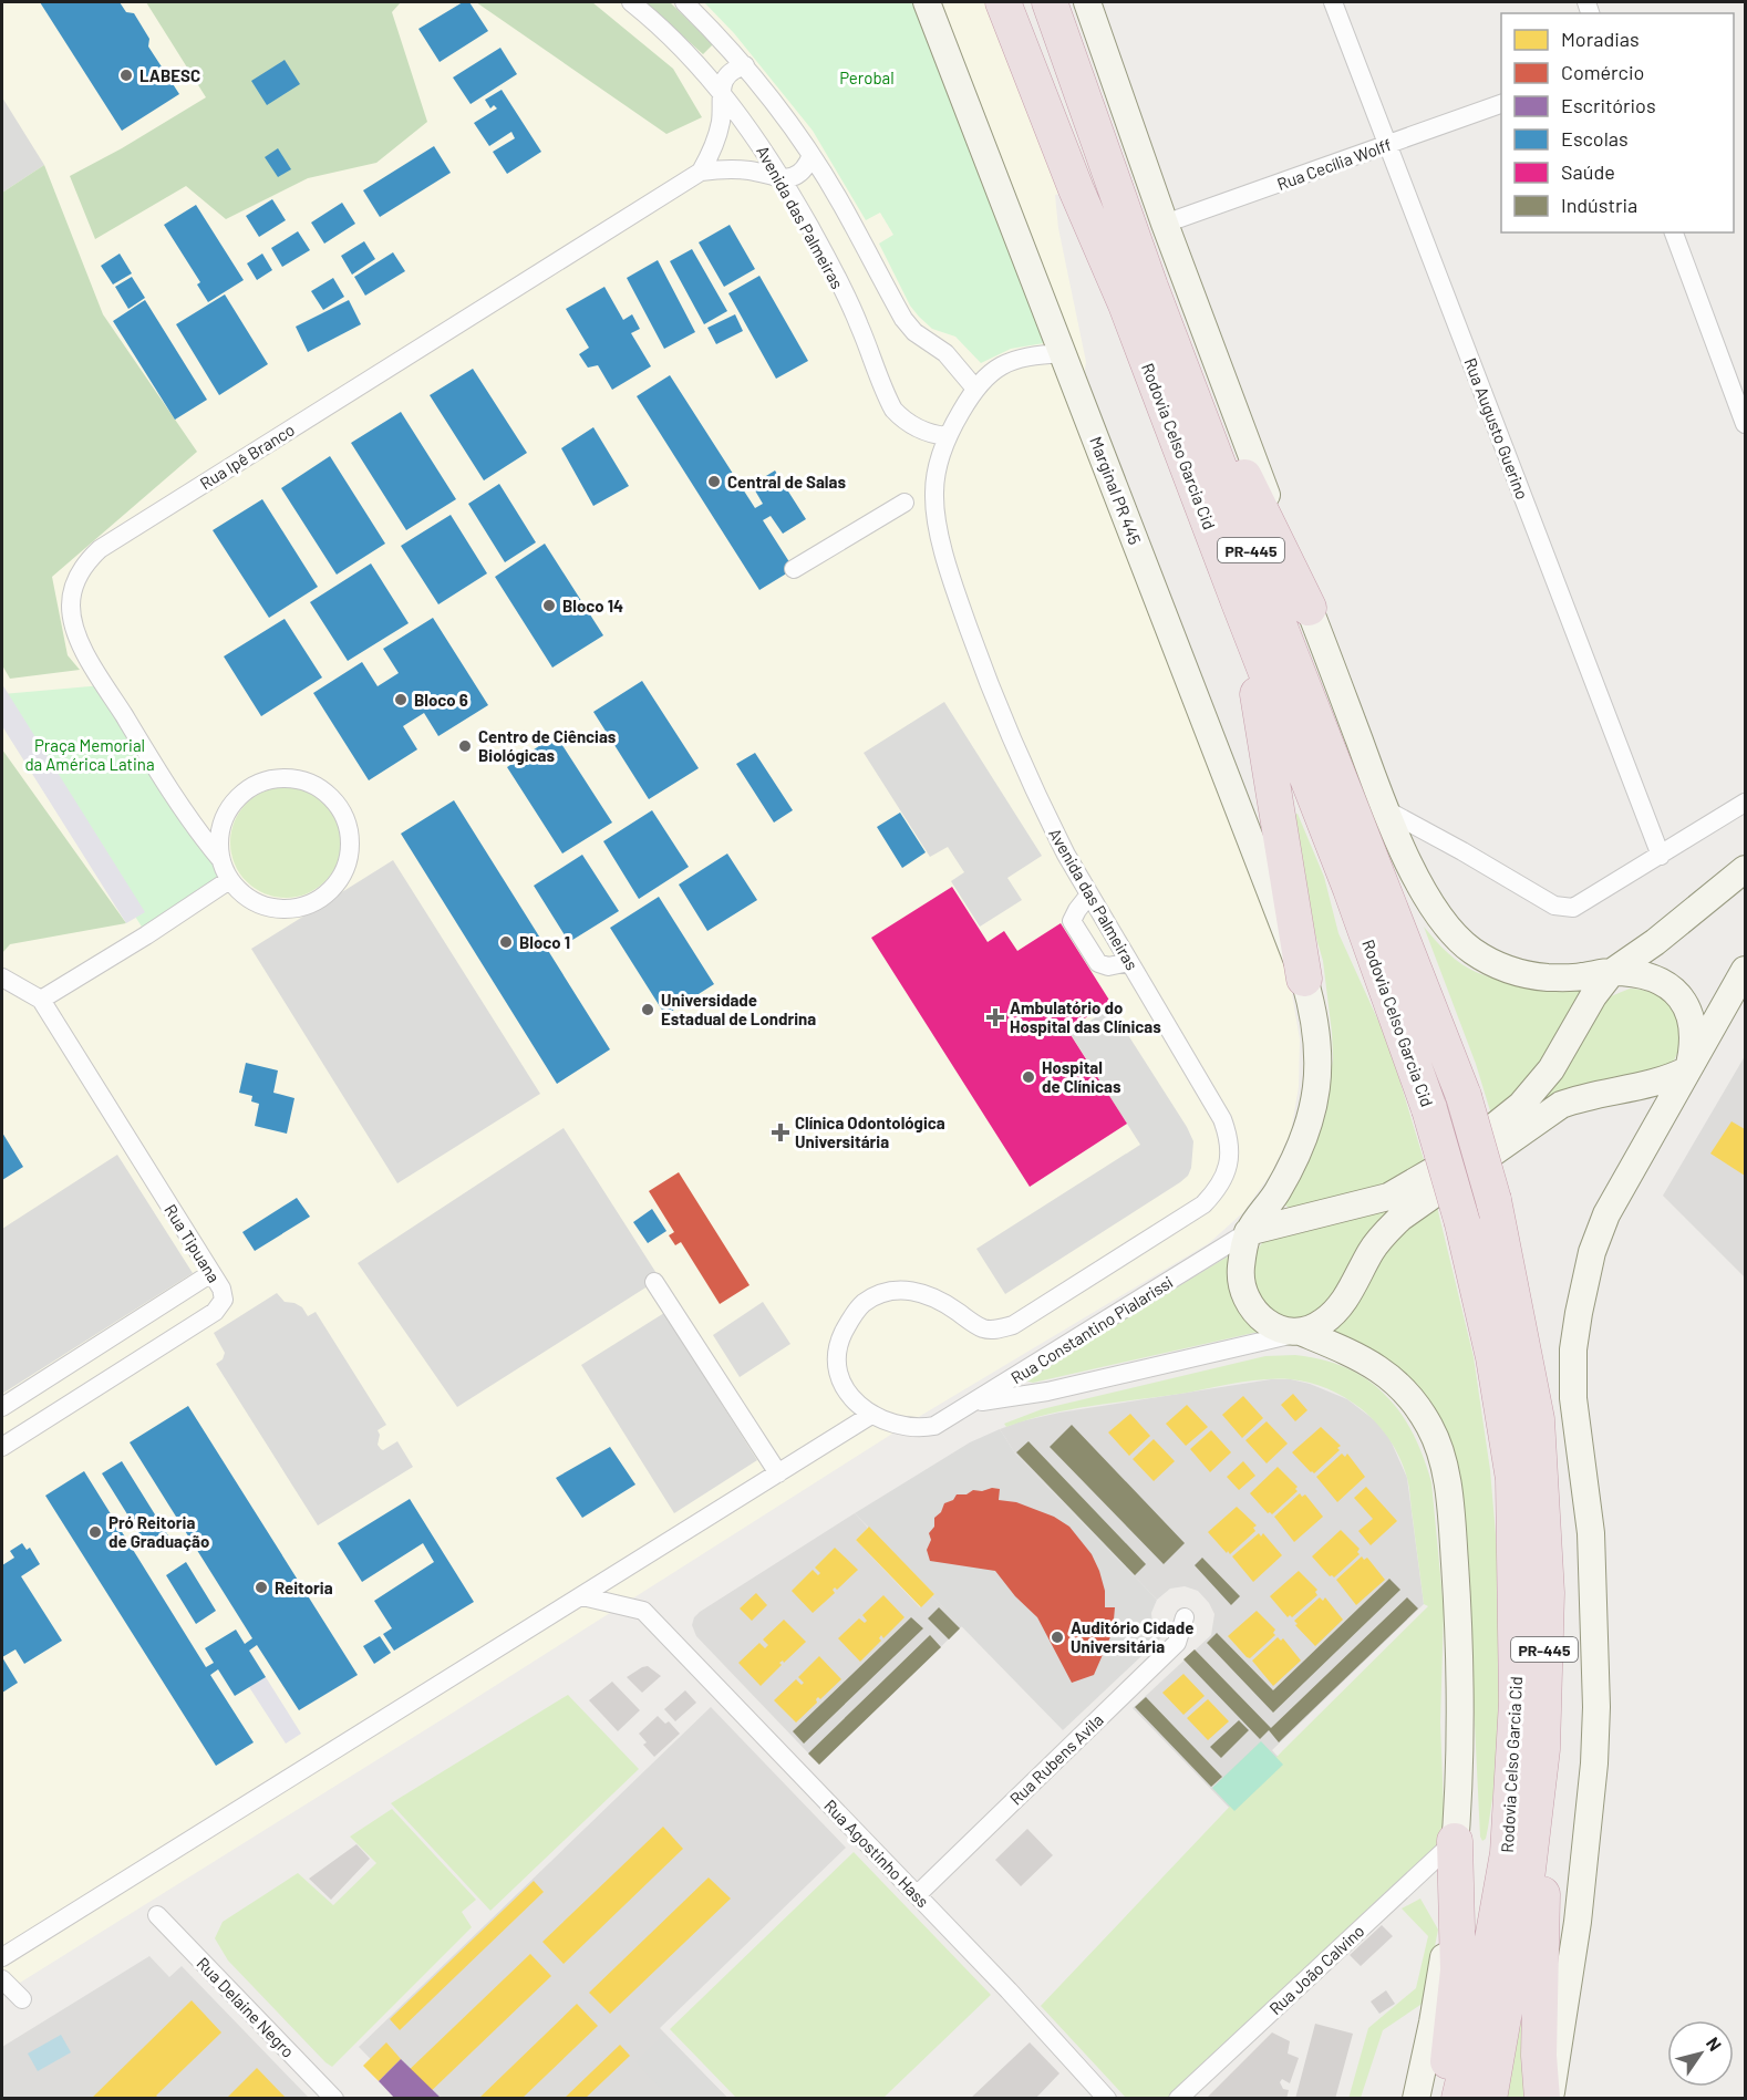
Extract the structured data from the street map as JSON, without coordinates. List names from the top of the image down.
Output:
{
  "streets": {
    "highway": ["Rodovia Celso Garcia Cid", "PR-445"],
    "main road": ["Marginal PR 445"],
    "street": [
      "Rua Cecília Wolff",
      "Avenida das Palmeiras",
      "Rua Augusto Guerino",
      "Rua Ipê Branco",
      "Rua Tipuana",
      "Rua Constantino Pialarissi",
      "Rua Rubens Avila",
      "Rua Agostinho Hass",
      "Rua João Calvino",
      "Rua Delaine Negro"
    ]
  },
  "crossings": [
    ["Rua Cecília Wolff", "Rua Augusto Guerino"],
    ["Rua Cecília Wolff", "PR-445"],
    ["Avenida das Palmeiras", "Marginal PR 445"],
    ["Avenida das Palmeiras", "Rua Constantino Pialarissi"],
    ["Marginal PR 445", "Rua Constantino Pialarissi"],
    ["Rua Rubens Avila", "Rua Agostinho Hass"]
  ],
  "parks": ["Perobal", "Praça Memorial da América Latina"],
  "places": {
    "other": [
      "LABESC",
      "Central de Salas",
      "Bloco 14",
      "Bloco 6",
      "Centro de Ciências Biológicas",
      "Bloco 1",
      "Universidade Estadual de Londrina",
      "Hospital de Clínicas",
      "Pró Reitoria de Graduação",
      "Reitoria",
      "Auditório Cidade Universitária"
    ],
    "health": ["Ambulatório do Hospital das Clínicas", "Clínica Odontológica Universitária"]
  },
  "legend": [
    "Moradias",
    "Comércio",
    "Escritórios",
    "Escolas",
    "Saúde",
    "Indústria"
  ],
  "north": "top right"
}
